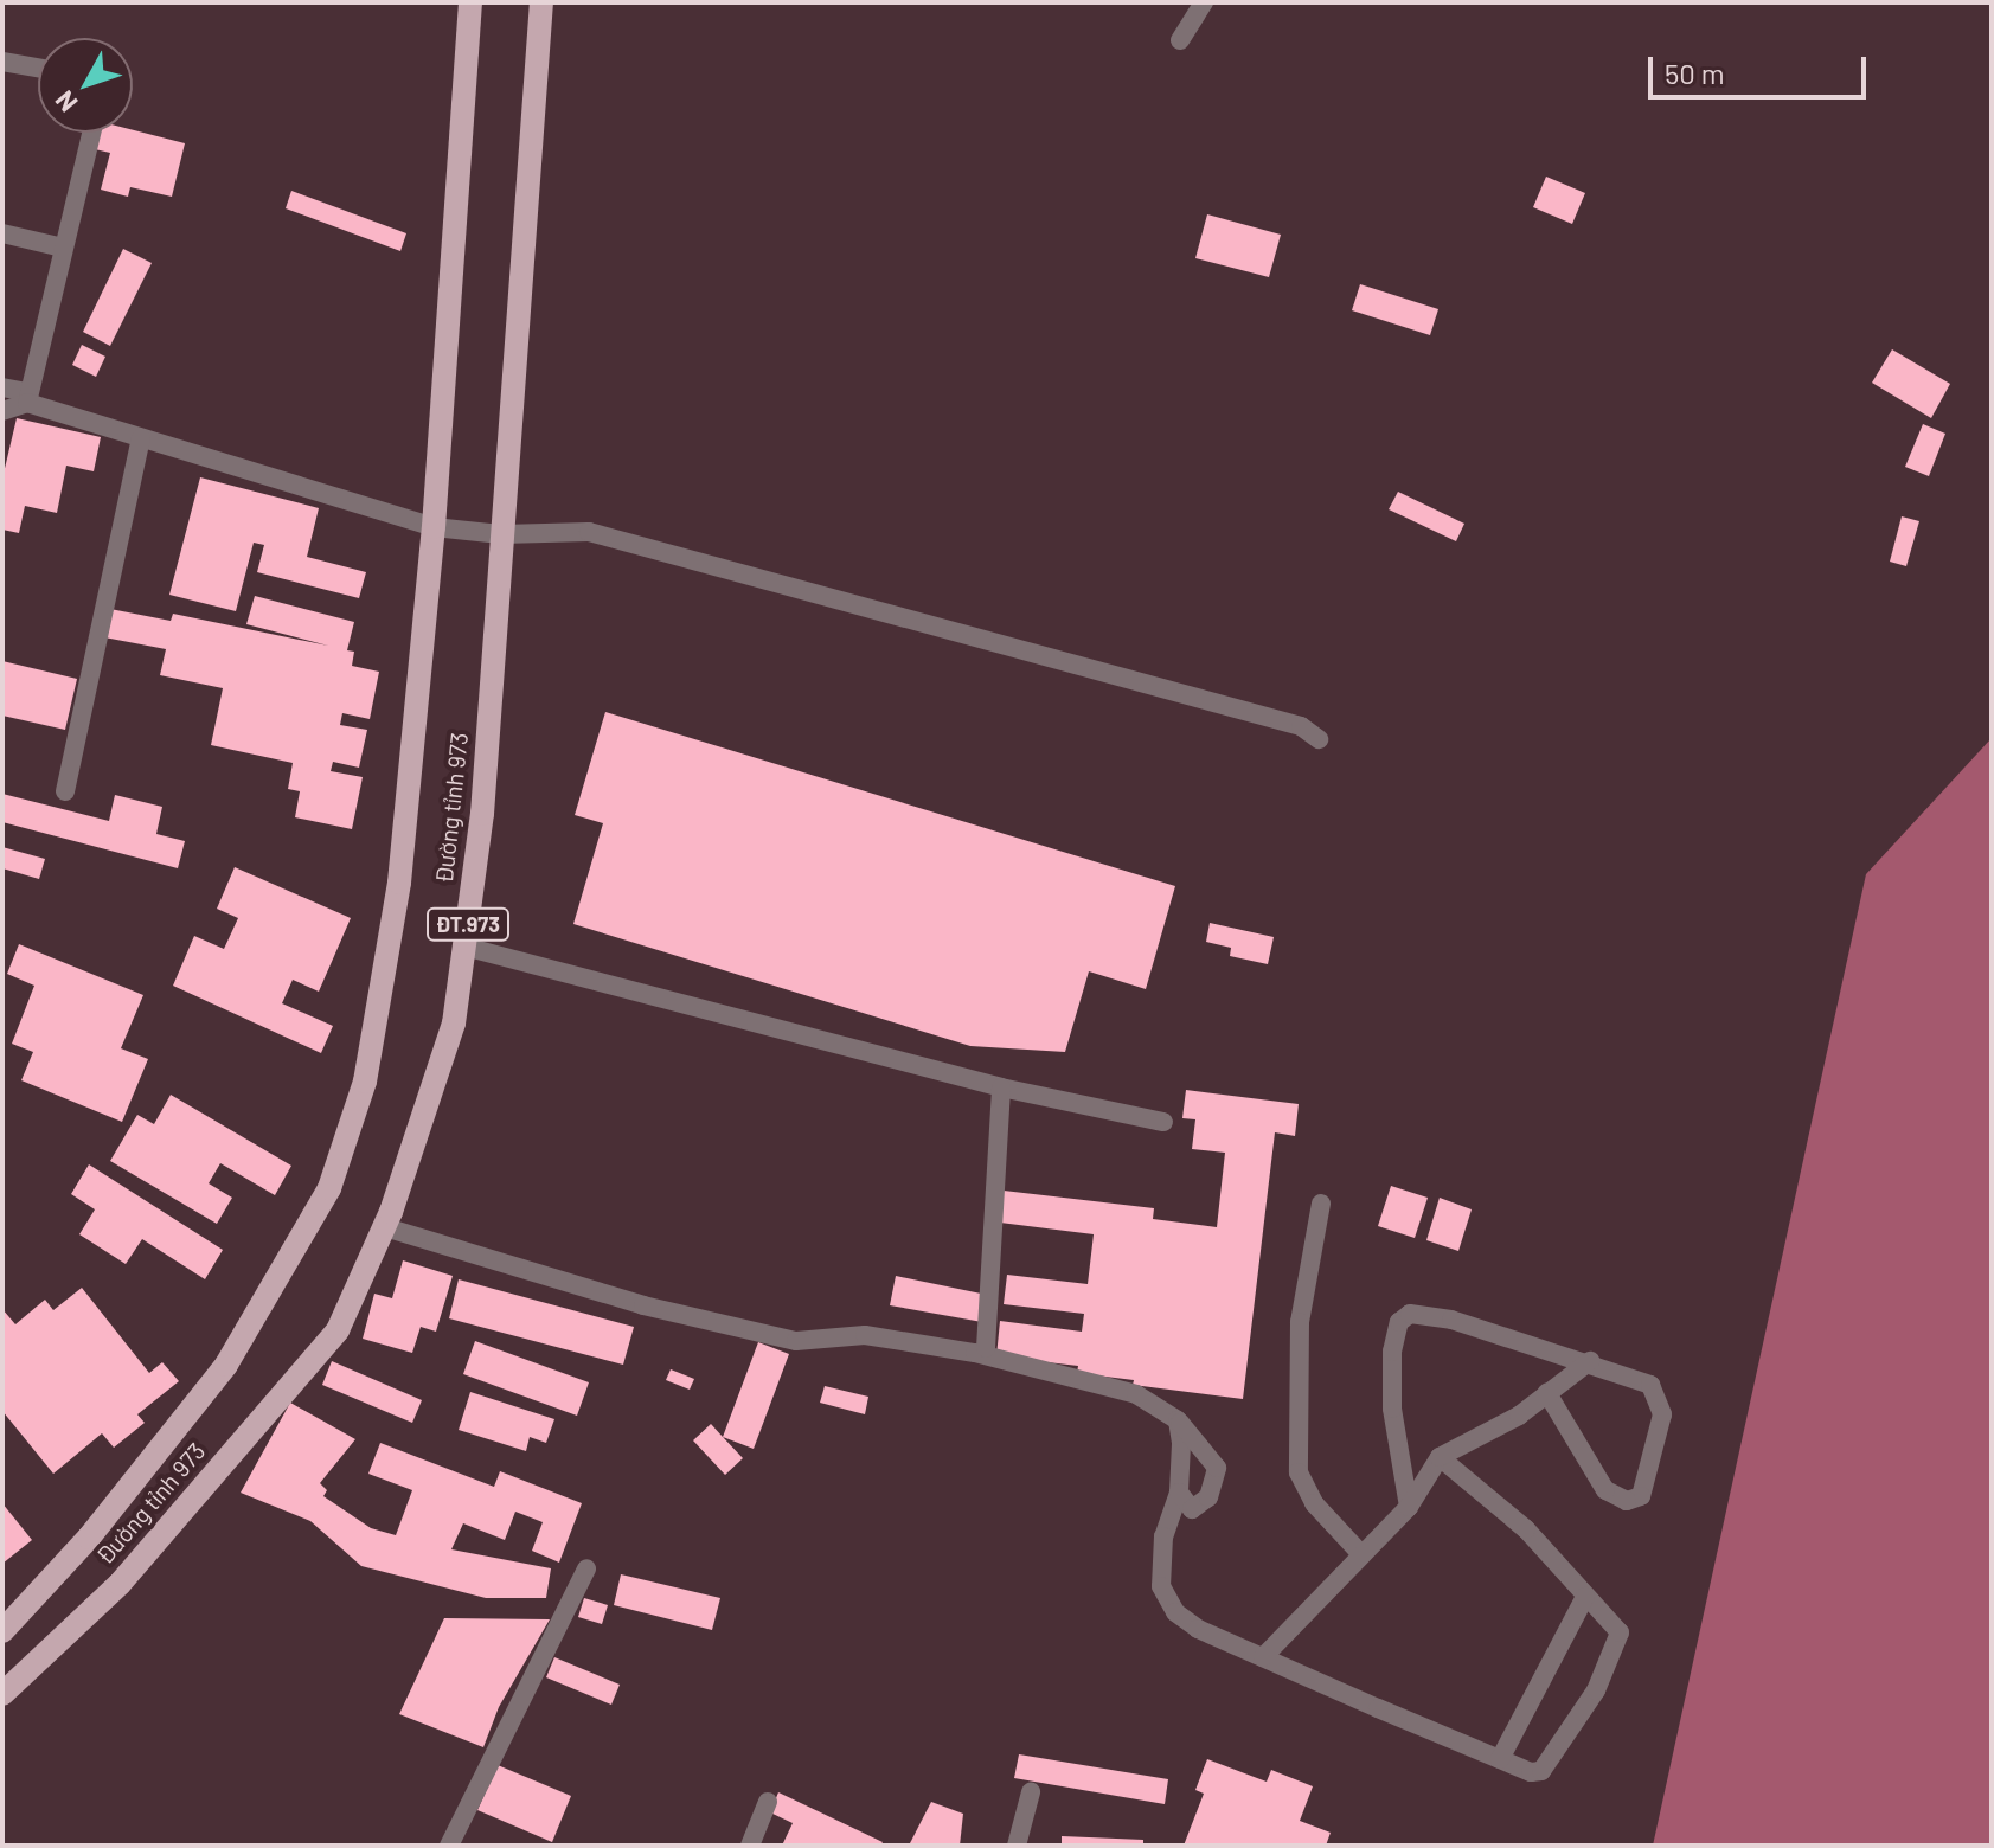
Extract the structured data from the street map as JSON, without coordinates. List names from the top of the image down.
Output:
{
  "streets": {
    "main road": ["Đường tỉnh 973", "ĐT.973"]
  },
  "scale_bar": "50 m",
  "north": "bottom left"
}
